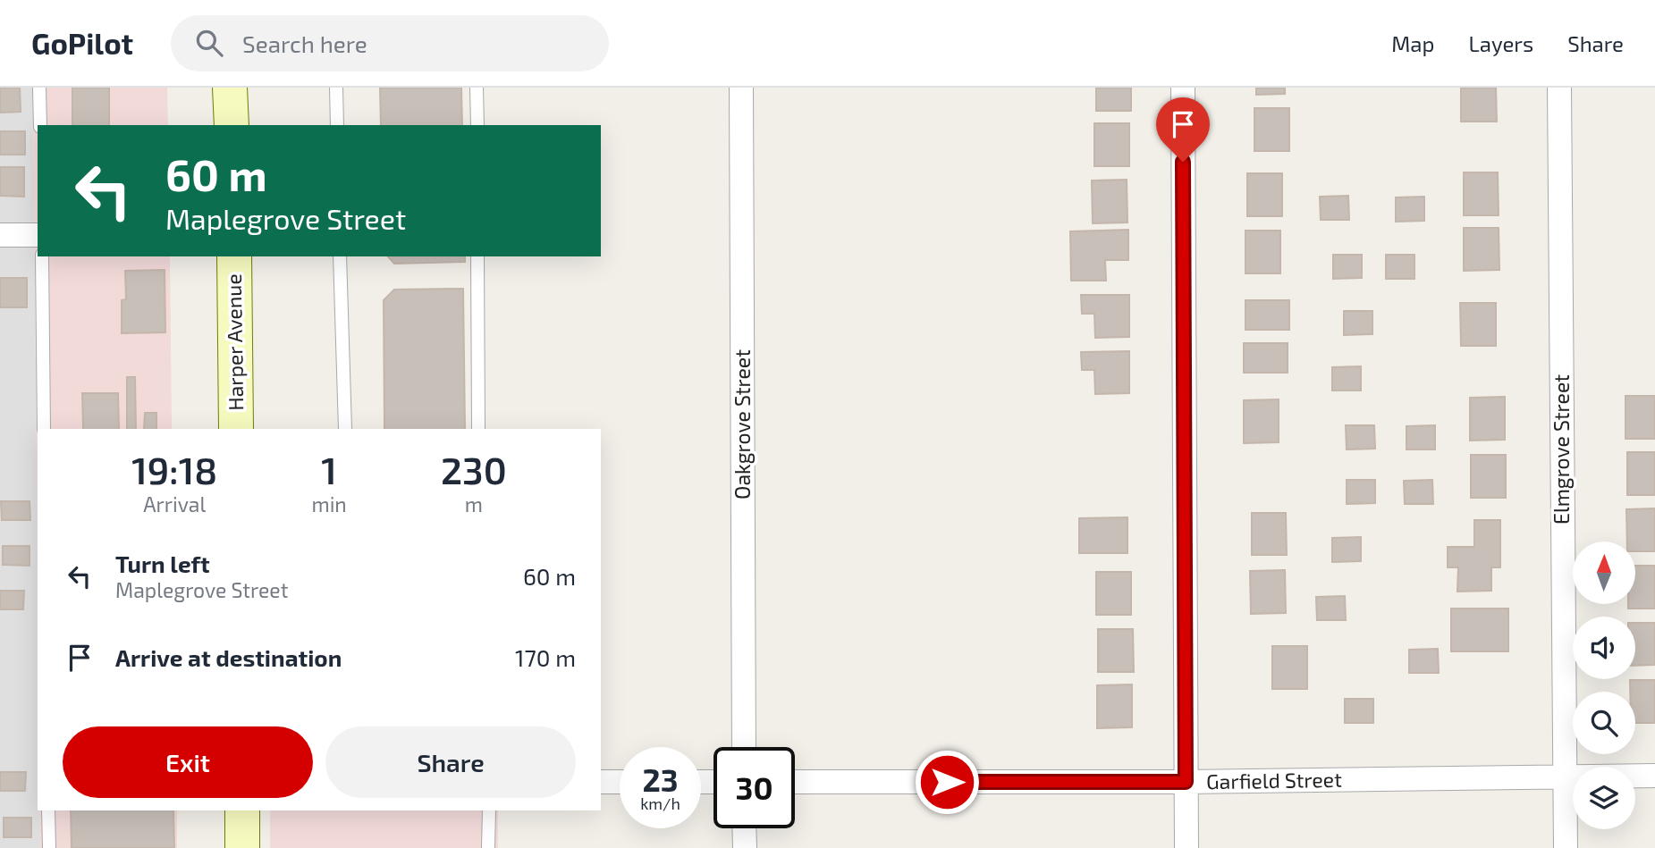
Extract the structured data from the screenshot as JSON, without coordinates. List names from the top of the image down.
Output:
{
  "streets": {
    "main road": ["Harper Avenue"],
    "street": ["Oakgrove Street", "Elmgrove Street", "Garfield Street"]
  },
  "crossings": [
    ["Elmgrove Street", "Garfield Street"]
  ],
  "north": "top",
  "page": {
    "header": "GoPilot",
    "search": "Search here",
    "nav": ["Map", "Layers", "Share"],
    "turn": ["60 m", "Maplegrove Street"],
    "eta": [
      "19:18",
      "Arrival",
      "1",
      "min",
      "230",
      "m"
    ],
    "list": [
      {
        "name": "Turn left",
        "note": "Maplegrove Street",
        "value": "60 m"
      },
      {
        "name": "Arrive at destination",
        "value": "170 m"
      }
    ],
    "buttons": ["Exit", "Share"],
    "speed": "23 km/h",
    "limit": "30"
  }
}
